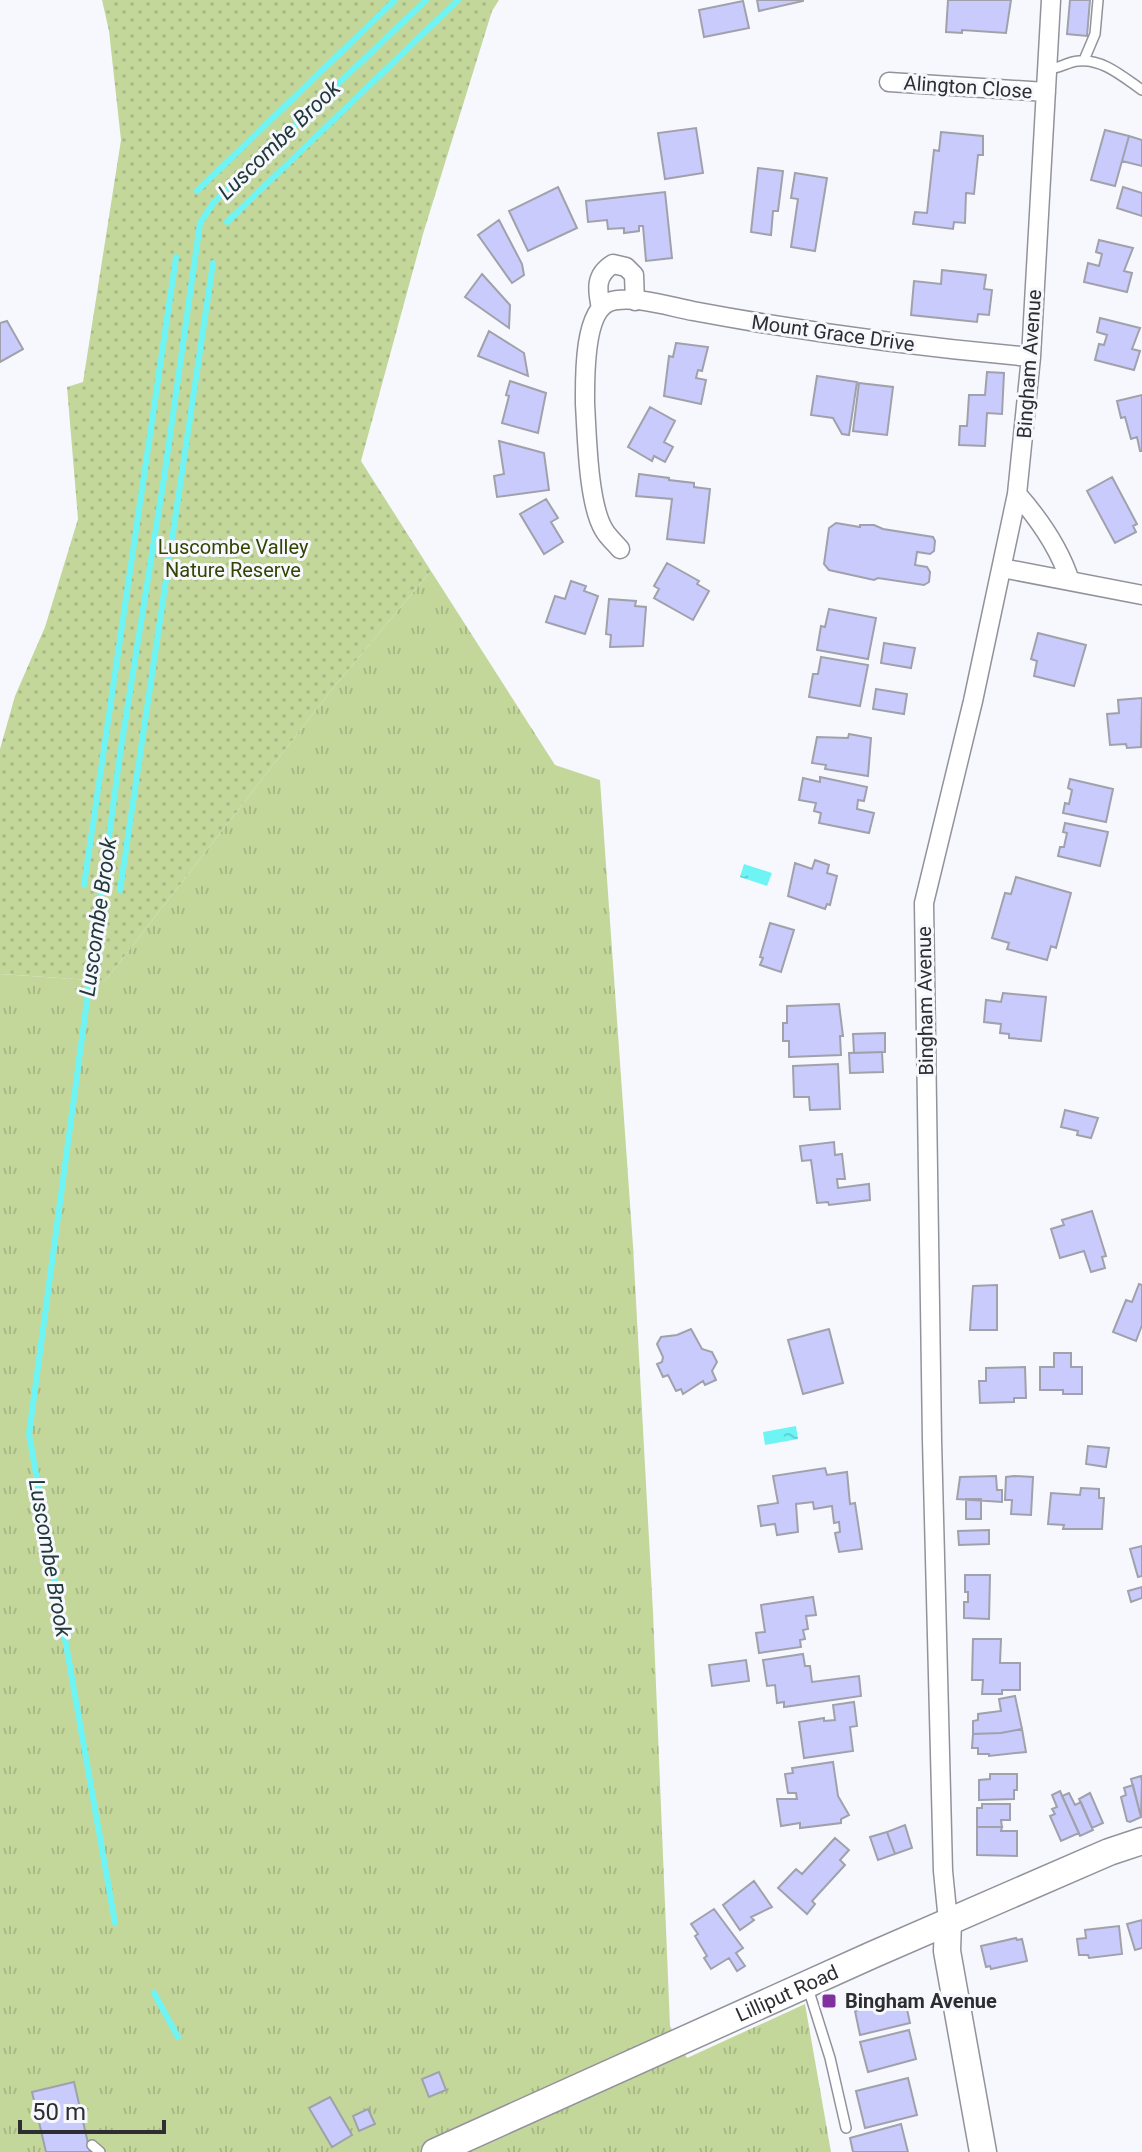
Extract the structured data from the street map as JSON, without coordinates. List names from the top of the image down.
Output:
{
  "streets": {
    "street": [
      "Alington Close",
      "Mount Grace Drive",
      "Bingham Avenue",
      "Lilliput Road"
    ]
  },
  "crossings": [
    ["Alington Close", "Bingham Avenue"],
    ["Mount Grace Drive", "Bingham Avenue"],
    ["Bingham Avenue", "Lilliput Road"]
  ],
  "water": ["Luscombe Brook"],
  "parks": ["Luscombe Valley Nature Reserve"],
  "places": {
    "transit": ["Bingham Avenue"]
  },
  "scale_bar": "50 m"
}
